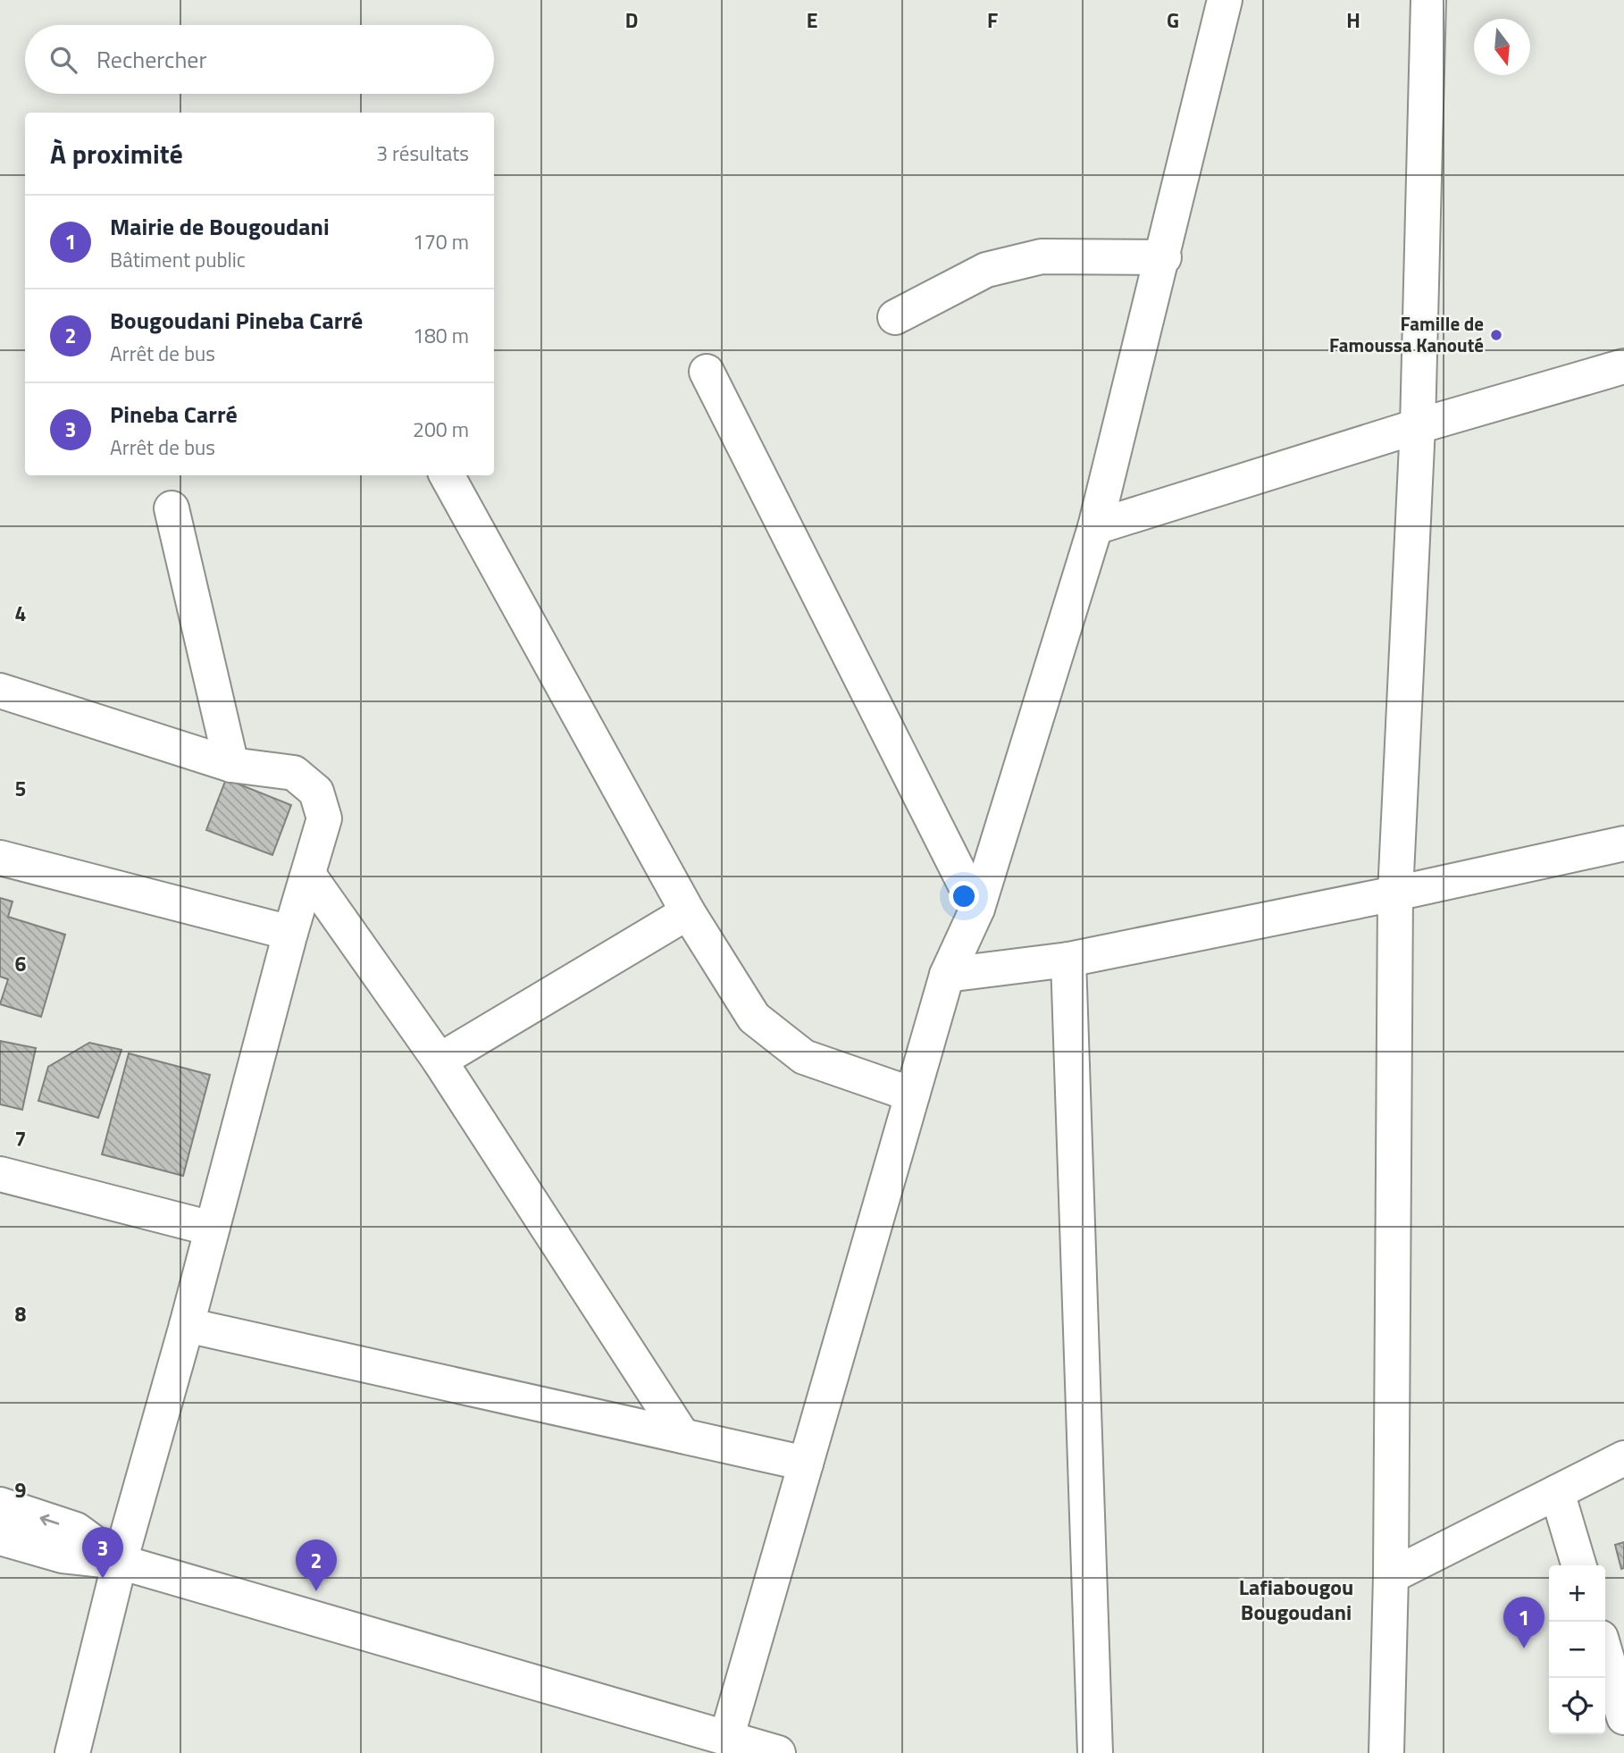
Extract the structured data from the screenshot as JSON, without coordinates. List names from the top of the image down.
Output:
{
  "districts": ["Lafiabougou Bougoudani"],
  "places": ["Famille de Famoussa Kanouté"],
  "north": "bottom",
  "page": {
    "search": "Rechercher",
    "heading": ["À proximité", "3 résultats"],
    "list": [
      {
        "mark": "1",
        "name": "Mairie de Bougoudani",
        "note": "Bâtiment public",
        "value": "170 m"
      },
      {
        "mark": "2",
        "name": "Bougoudani Pineba Carré",
        "note": "Arrêt de bus",
        "value": "180 m"
      },
      {
        "mark": "3",
        "name": "Pineba Carré",
        "note": "Arrêt de bus",
        "value": "200 m"
      }
    ],
    "pins": ["3", "2", "1"],
    "map_buttons": ["+", "−"]
  },
  "grid": {
    "columns": [
      "D",
      "E",
      "F",
      "G",
      "H"
    ],
    "rows": [
      "4",
      "5",
      "6",
      "7",
      "8",
      "9"
    ]
  }
}
